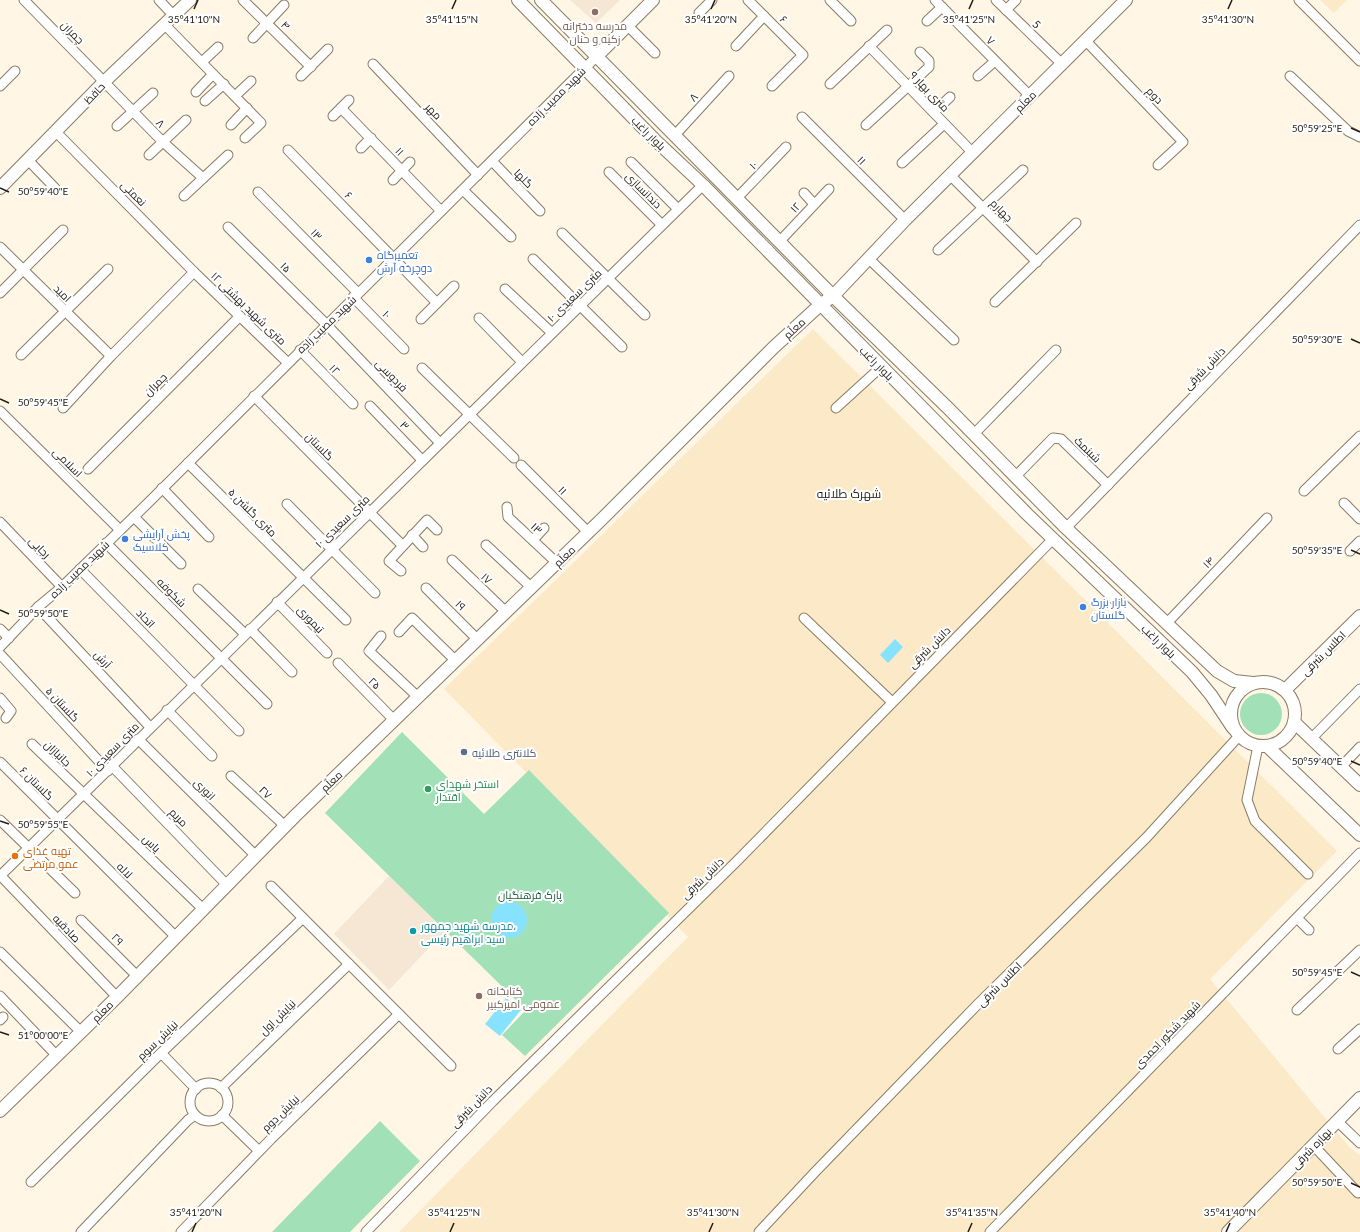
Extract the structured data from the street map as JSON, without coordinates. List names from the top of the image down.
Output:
{
  "streets": {
    "street": [
      "۶",
      "5",
      "۴",
      "چمران",
      "۷",
      "۹ متری بهار",
      "حافظ",
      "دوم",
      "شهید مصیب زاده",
      "۸",
      "معلّم",
      "مهر",
      "بلوار راغب",
      "۱۱",
      "۱۰",
      "گلها",
      "دندانسازی",
      "نعمتی",
      "۱۲",
      "چهارم",
      "۱۳",
      "۱۵",
      "امید",
      "۱۰ متری سعیدی",
      "۱۲ متری شهید بهشتی",
      "دانش شرقی",
      "فردوسی",
      "۳",
      "گلستان",
      "شبنمک",
      "اسلامی",
      "۵ متری گلشن",
      "رجایی",
      "۱۴",
      "۱۷",
      "شکوفه",
      "۱۹",
      "اتحاد",
      "تیموری",
      "اطلس شرقی",
      "آرش",
      "۲۵",
      "گلستان ۵",
      "جانبازان",
      "گلستان ۶",
      "انوری",
      "۲۷",
      "مریم",
      "یاس",
      "لاله",
      "صادقیه",
      "۲۹",
      "نیایش اول",
      "شهید شکور احمدی",
      "نیایش سوم",
      "نیایش دوم",
      "بهاره شرقی"
    ]
  },
  "crossings": [
    ["۶", "شهید مصیب زاده"],
    ["5", "معلّم"],
    ["چمران", "حافظ"],
    ["چمران", "۸"],
    ["چمران", "۱۲ متری شهید بهشتی"],
    ["۷", "معلّم"],
    ["۹ متری بهار", "معلّم"],
    ["حافظ", "۸"],
    ["حافظ", "نعمتی"],
    ["دوم", "معلّم"],
    ["شهید مصیب زاده", "مهر"],
    ["شهید مصیب زاده", "بلوار راغب"],
    ["شهید مصیب زاده", "۱۱"],
    ["شهید مصیب زاده", "۱۰"],
    ["شهید مصیب زاده", "گلها"],
    ["شهید مصیب زاده", "۱۲"],
    ["شهید مصیب زاده", "۱۳"],
    ["شهید مصیب زاده", "۱۵"],
    ["شهید مصیب زاده", "۱۲ متری شهید بهشتی"],
    ["شهید مصیب زاده", "فردوسی"],
    ["شهید مصیب زاده", "گلستان"],
    ["شهید مصیب زاده", "اسلامی"],
    ["شهید مصیب زاده", "۵ متری گلشن"],
    ["شهید مصیب زاده", "رجایی"],
    ["شهید مصیب زاده", "شکوفه"],
    ["شهید مصیب زاده", "اتحاد"],
    ["شهید مصیب زاده", "آرش"],
    ["۸", "بلوار راغب"],
    ["معلّم", "بلوار راغب"],
    ["معلّم", "۱۱"],
    ["معلّم", "چهارم"],
    ["معلّم", "۱۳"],
    ["معلّم", "۱۷"],
    ["معلّم", "۱۹"],
    ["معلّم", "۲۵"],
    ["معلّم", "انوری"],
    ["معلّم", "۲۷"],
    ["معلّم", "مریم"],
    ["معلّم", "یاس"],
    ["معلّم", "لاله"],
    ["معلّم", "صادقیه"],
    ["معلّم", "۲۹"],
    ["بلوار راغب", "۱۰"],
    ["بلوار راغب", "۱۲"],
    ["بلوار راغب", "۱۰ متری سعیدی"],
    ["بلوار راغب", "دانش شرقی"],
    ["بلوار راغب", "شبنمک"],
    ["بلوار راغب", "۱۴"],
    ["بلوار راغب", "اطلس شرقی"],
    ["۱۰", "۱۳"],
    ["دندانسازی", "۱۰ متری سعیدی"],
    ["نعمتی", "۱۲ متری شهید بهشتی"],
    ["۱۵", "فردوسی"],
    ["۱۰ متری سعیدی", "فردوسی"],
    ["۱۰ متری سعیدی", "۳"],
    ["۱۰ متری سعیدی", "گلستان"],
    ["۱۰ متری سعیدی", "۵ متری گلشن"],
    ["۱۰ متری سعیدی", "شکوفه"],
    ["۱۰ متری سعیدی", "اتحاد"],
    ["۱۰ متری سعیدی", "تیموری"],
    ["۱۰ متری سعیدی", "آرش"],
    ["۱۰ متری سعیدی", "گلستان ۵"],
    ["۱۰ متری سعیدی", "جانبازان"],
    ["۱۰ متری سعیدی", "گلستان ۶"],
    ["۱۰ متری سعیدی", "انوری"],
    ["۱۰ متری سعیدی", "مریم"],
    ["۱۰ متری سعیدی", "یاس"],
    ["۱۰ متری سعیدی", "لاله"],
    ["۱۰ متری سعیدی", "صادقیه"],
    ["دانش شرقی", "شبنمک"],
    ["گلستان ۵", "مریم"],
    ["جانبازان", "یاس"],
    ["گلستان ۶", "لاله"]
  ],
  "districts": ["شهرک طلائیه"],
  "parks": ["پارک فرهنگیان"],
  "places": [
    "مدرسه دخترانه زکیه و حنان",
    "تعمیرگاه دوچرخه آرش",
    "پخش آرایشی کلاسیک",
    "بازار بزرگ گلستان",
    "کلانتری طلائیه",
    "استخر شهدای اقتدار",
    "تهیه غذای عمو مرتضی",
    "مدرسه شهید جمهور، سید ابراهیم رئیسی",
    "کتابخانه عمومی امیرکبیر"
  ],
  "coordinates": [
    "35°41'10\"N",
    "35°41'15\"N",
    "35°41'20\"N",
    "35°41'25\"N",
    "35°41'30\"N",
    "50°59'25\"E",
    "50°59'40\"E",
    "50°59'30\"E",
    "50°59'45\"E",
    "50°59'35\"E",
    "50°59'50\"E",
    "50°59'55\"E",
    "51°00'00\"E",
    "35°41'35\"N",
    "35°41'40\"N"
  ]
}
